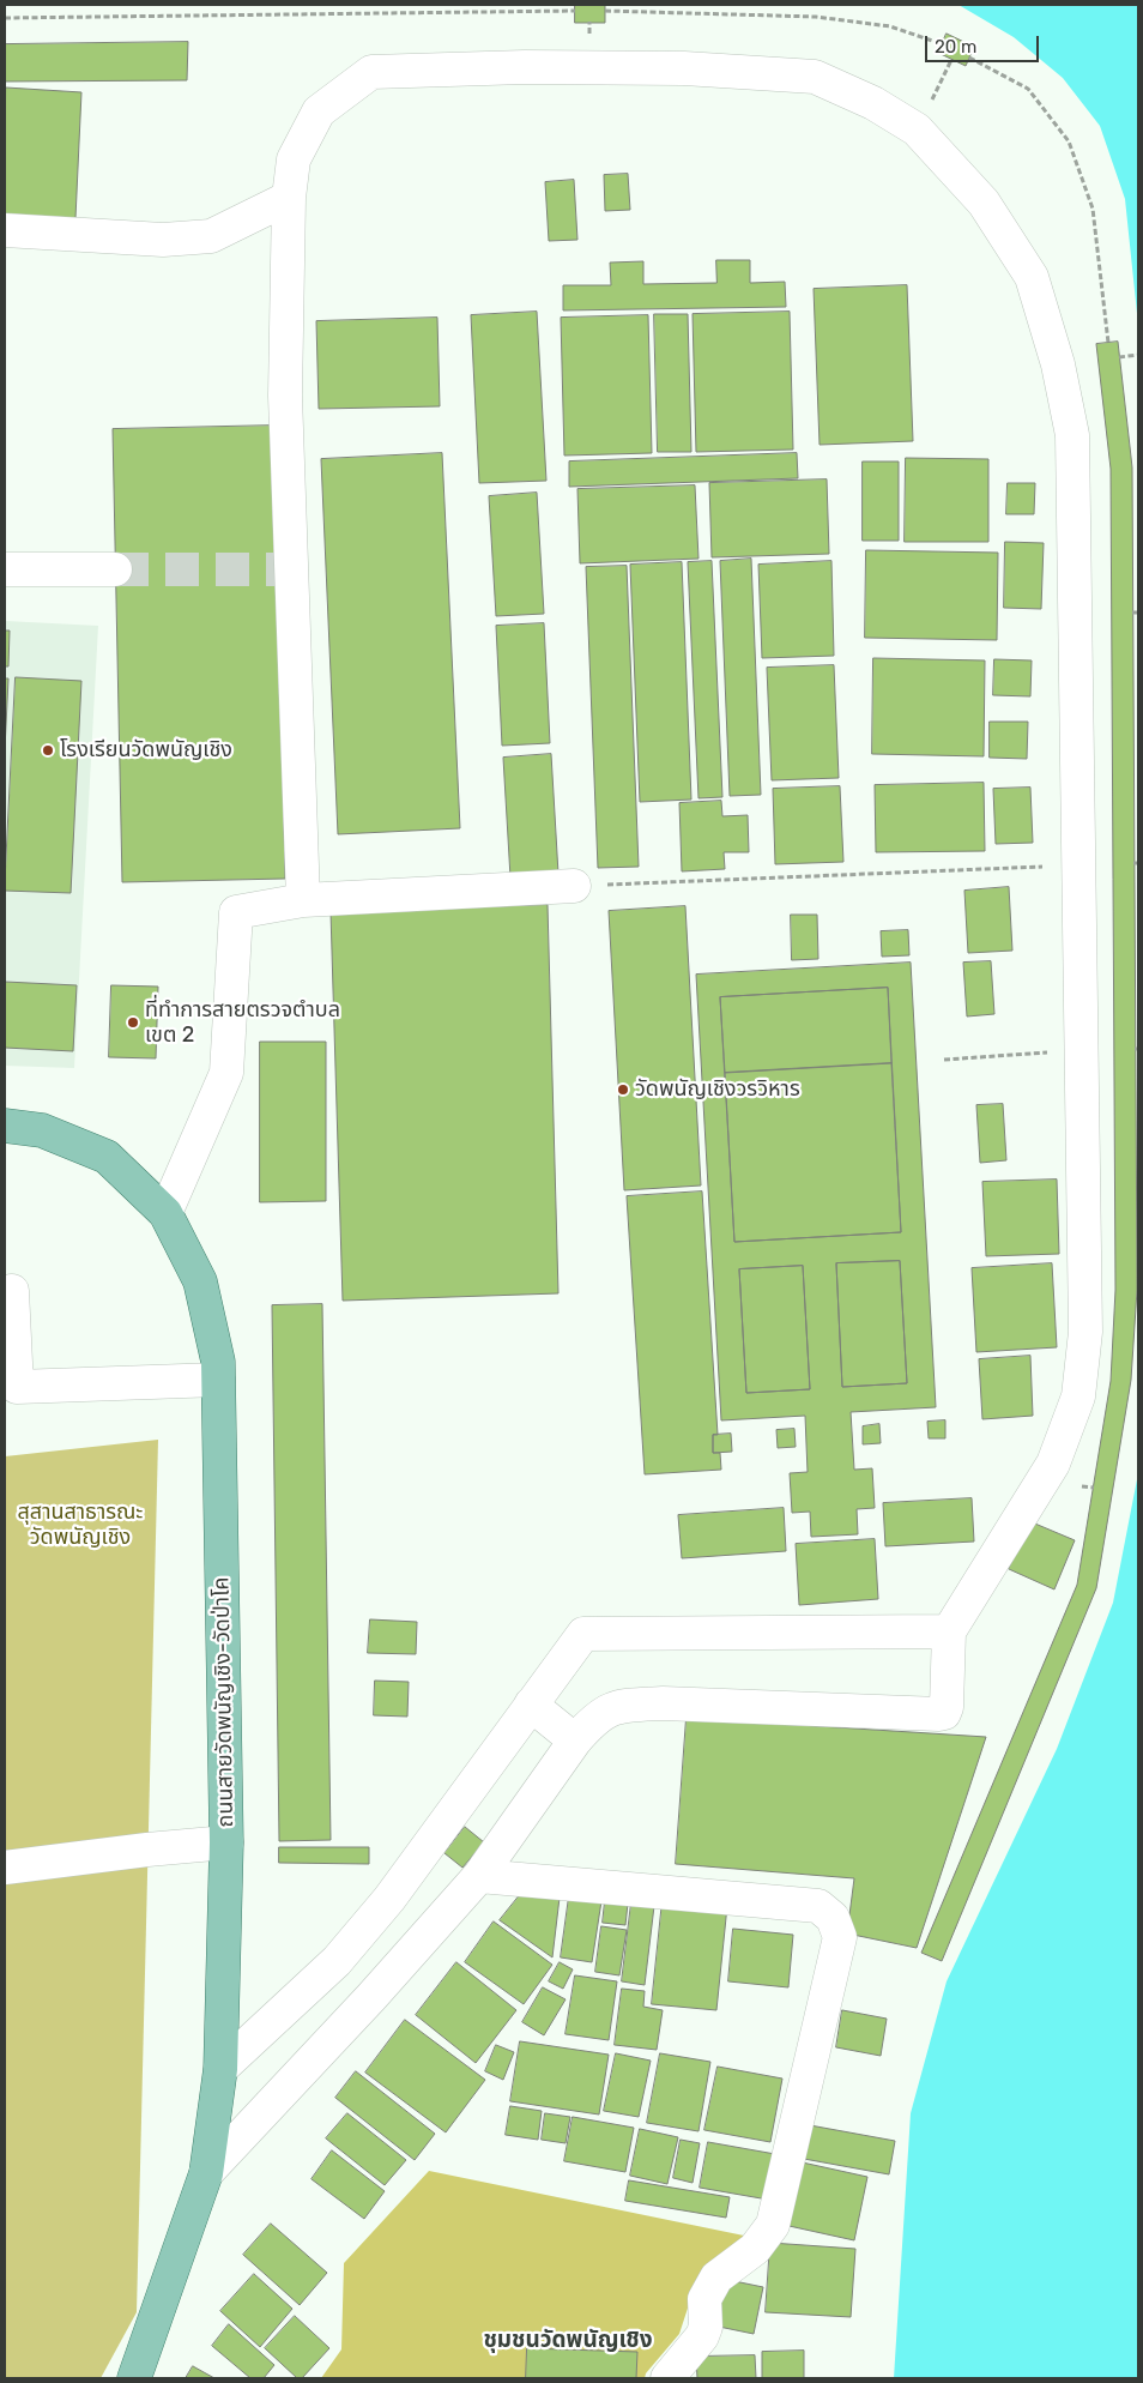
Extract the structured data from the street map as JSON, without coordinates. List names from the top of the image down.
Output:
{
  "streets": {
    "main road": ["ถนนสายวัดพนัญเชิง-วัดป่าโค"]
  },
  "districts": ["ชุมชนวัดพนัญเชิง"],
  "parks": ["สุสานสาธารณะ วัดพนัญเชิง"],
  "places": ["โรงเรียนวัดพนัญเชิง", "ที่ทำการสายตรวจตำบล เขต 2", "วัดพนัญเชิงวรวิหาร"],
  "scale_bar": "20 m"
}
